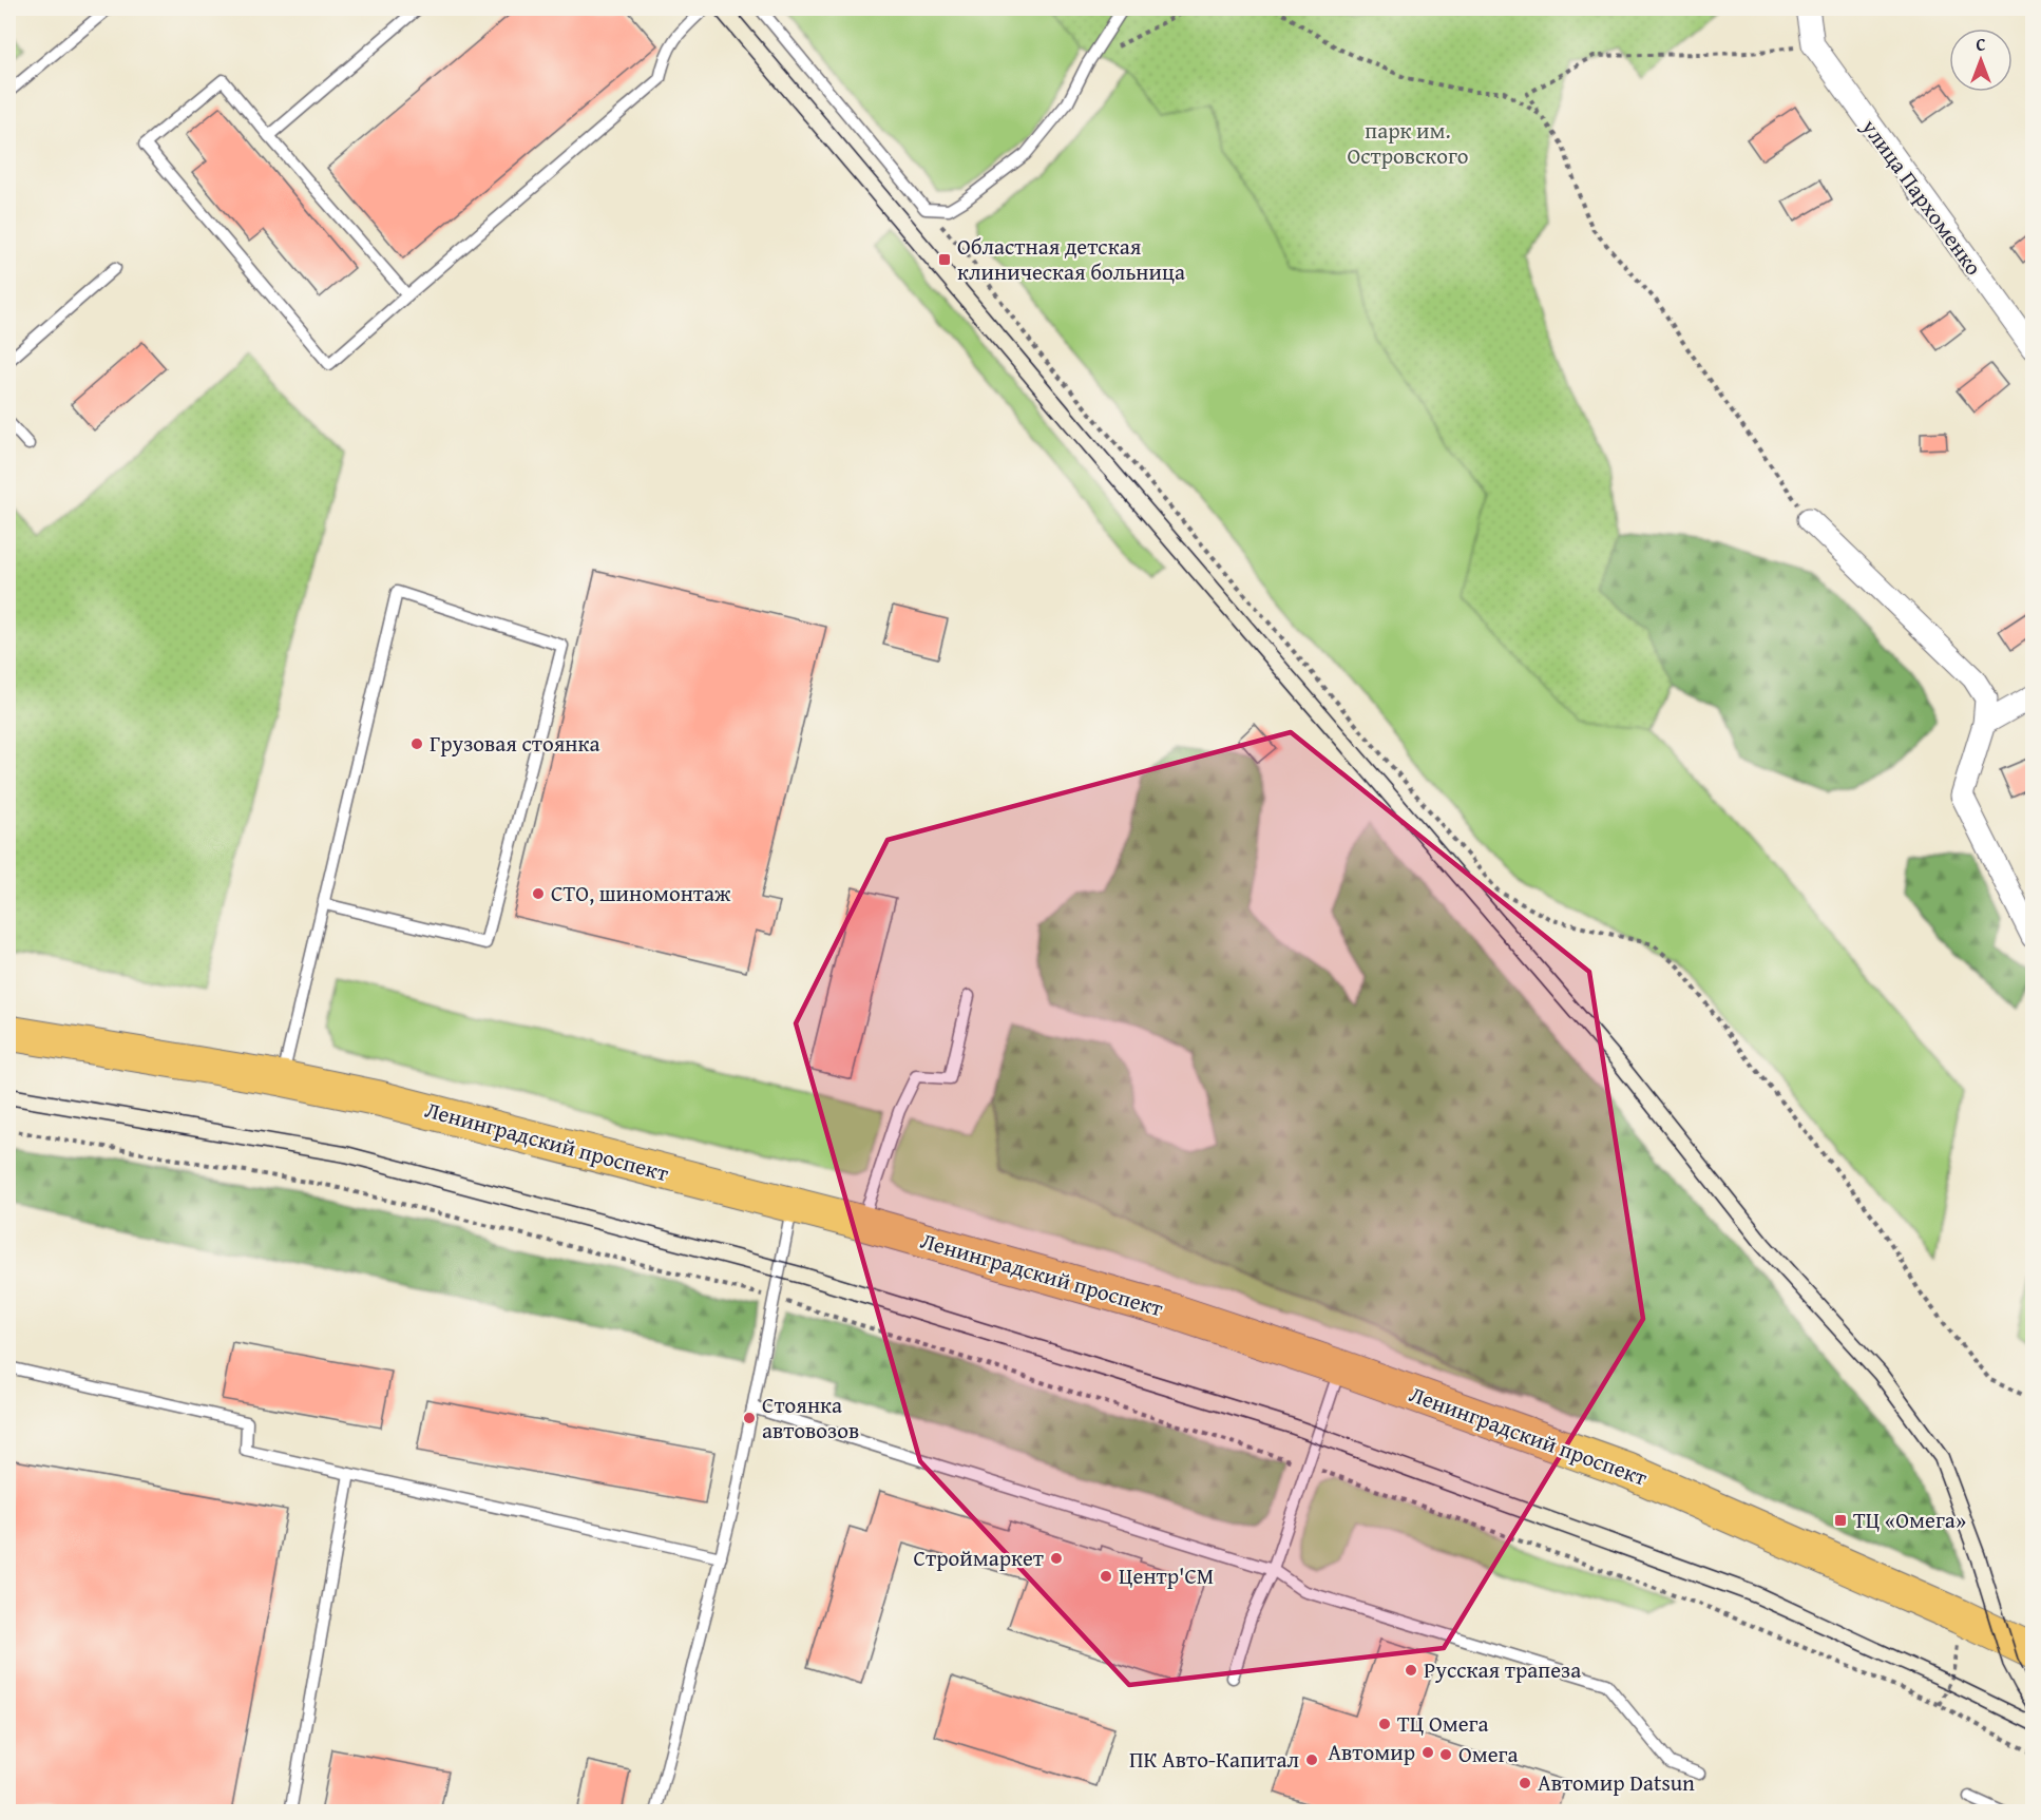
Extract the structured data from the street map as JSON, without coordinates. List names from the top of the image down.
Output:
{
  "streets": {
    "main road": ["Ленинградский проспект"],
    "street": ["улица Пархоменко"]
  },
  "parks": ["парк им. Островского"],
  "places": {
    "transit": ["Областная детская клиническая больница", "ТЦ «Омега»"],
    "other": [
      "Грузовая стоянка",
      "СТО, шиномонтаж",
      "Стоянка автовозов",
      "Строймаркет",
      "Центр'СМ",
      "Русская трапеза",
      "ТЦ Омега",
      "Автомир",
      "Омега",
      "ПК Авто-Капитал",
      "Автомир Datsun"
    ]
  },
  "north": "top"
}
